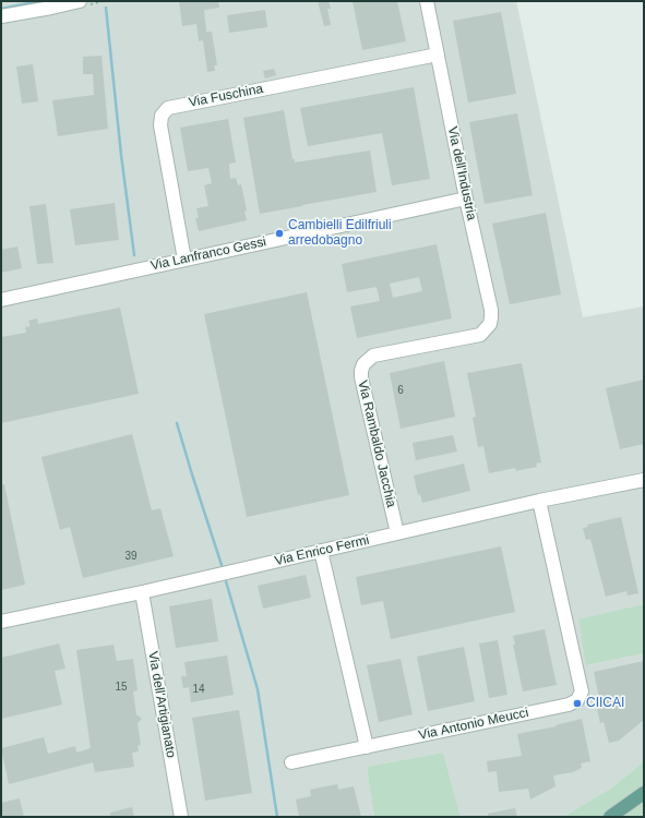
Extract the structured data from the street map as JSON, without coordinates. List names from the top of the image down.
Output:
{
  "streets": {
    "street": [
      "Via Fuschina",
      "Via dell'Industria",
      "Via Lanfranco Gessi",
      "Via Rambaldo Jacchia",
      "Via Enrico Fermi",
      "Via dell'Artigianato",
      "Via Antonio Meucci"
    ]
  },
  "crossings": [
    ["Via Fuschina", "Via dell'Industria"],
    ["Via Fuschina", "Via Lanfranco Gessi"],
    ["Via dell'Industria", "Via Lanfranco Gessi"],
    ["Via dell'Industria", "Via Rambaldo Jacchia"],
    ["Via Rambaldo Jacchia", "Via Enrico Fermi"],
    ["Via Enrico Fermi", "Via dell'Artigianato"],
    ["Via Enrico Fermi", "Via Antonio Meucci"]
  ],
  "places": ["Cambielli Edilfriuli arredobagno", "CIICAI"],
  "house_numbers": [
    "6",
    "39",
    "15",
    "14"
  ]
}
